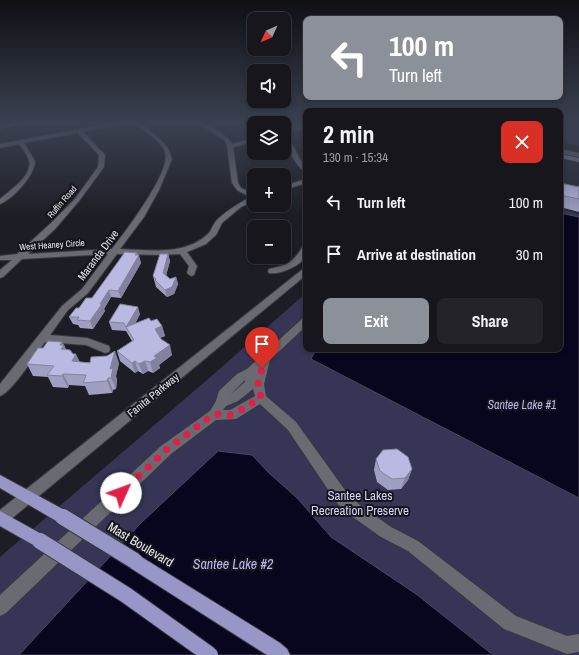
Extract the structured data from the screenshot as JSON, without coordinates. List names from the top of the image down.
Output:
{
  "streets": {
    "main road": ["Mast Boulevard"],
    "street": [
      "Ruffin Road",
      "West Heaney Circle",
      "Maranda Drive",
      "Fanita Parkway"
    ]
  },
  "crossings": [
    ["Ruffin Road", "West Heaney Circle"],
    ["West Heaney Circle", "Maranda Drive"],
    ["Fanita Parkway", "Mast Boulevard"]
  ],
  "water": ["Santee Lake #1", "Santee Lake #2"],
  "parks": ["Santee Lakes Recreation Preserve"],
  "north": "bottom left",
  "page": {
    "map_buttons": ["+", "−"],
    "turn": ["100 m", "Turn left"],
    "heading": ["2 min", "130 m · 15:34"],
    "list": [
      {
        "name": "Turn left",
        "value": "100 m"
      },
      {
        "name": "Arrive at destination",
        "value": "30 m"
      }
    ],
    "buttons": ["Exit", "Share"]
  }
}
